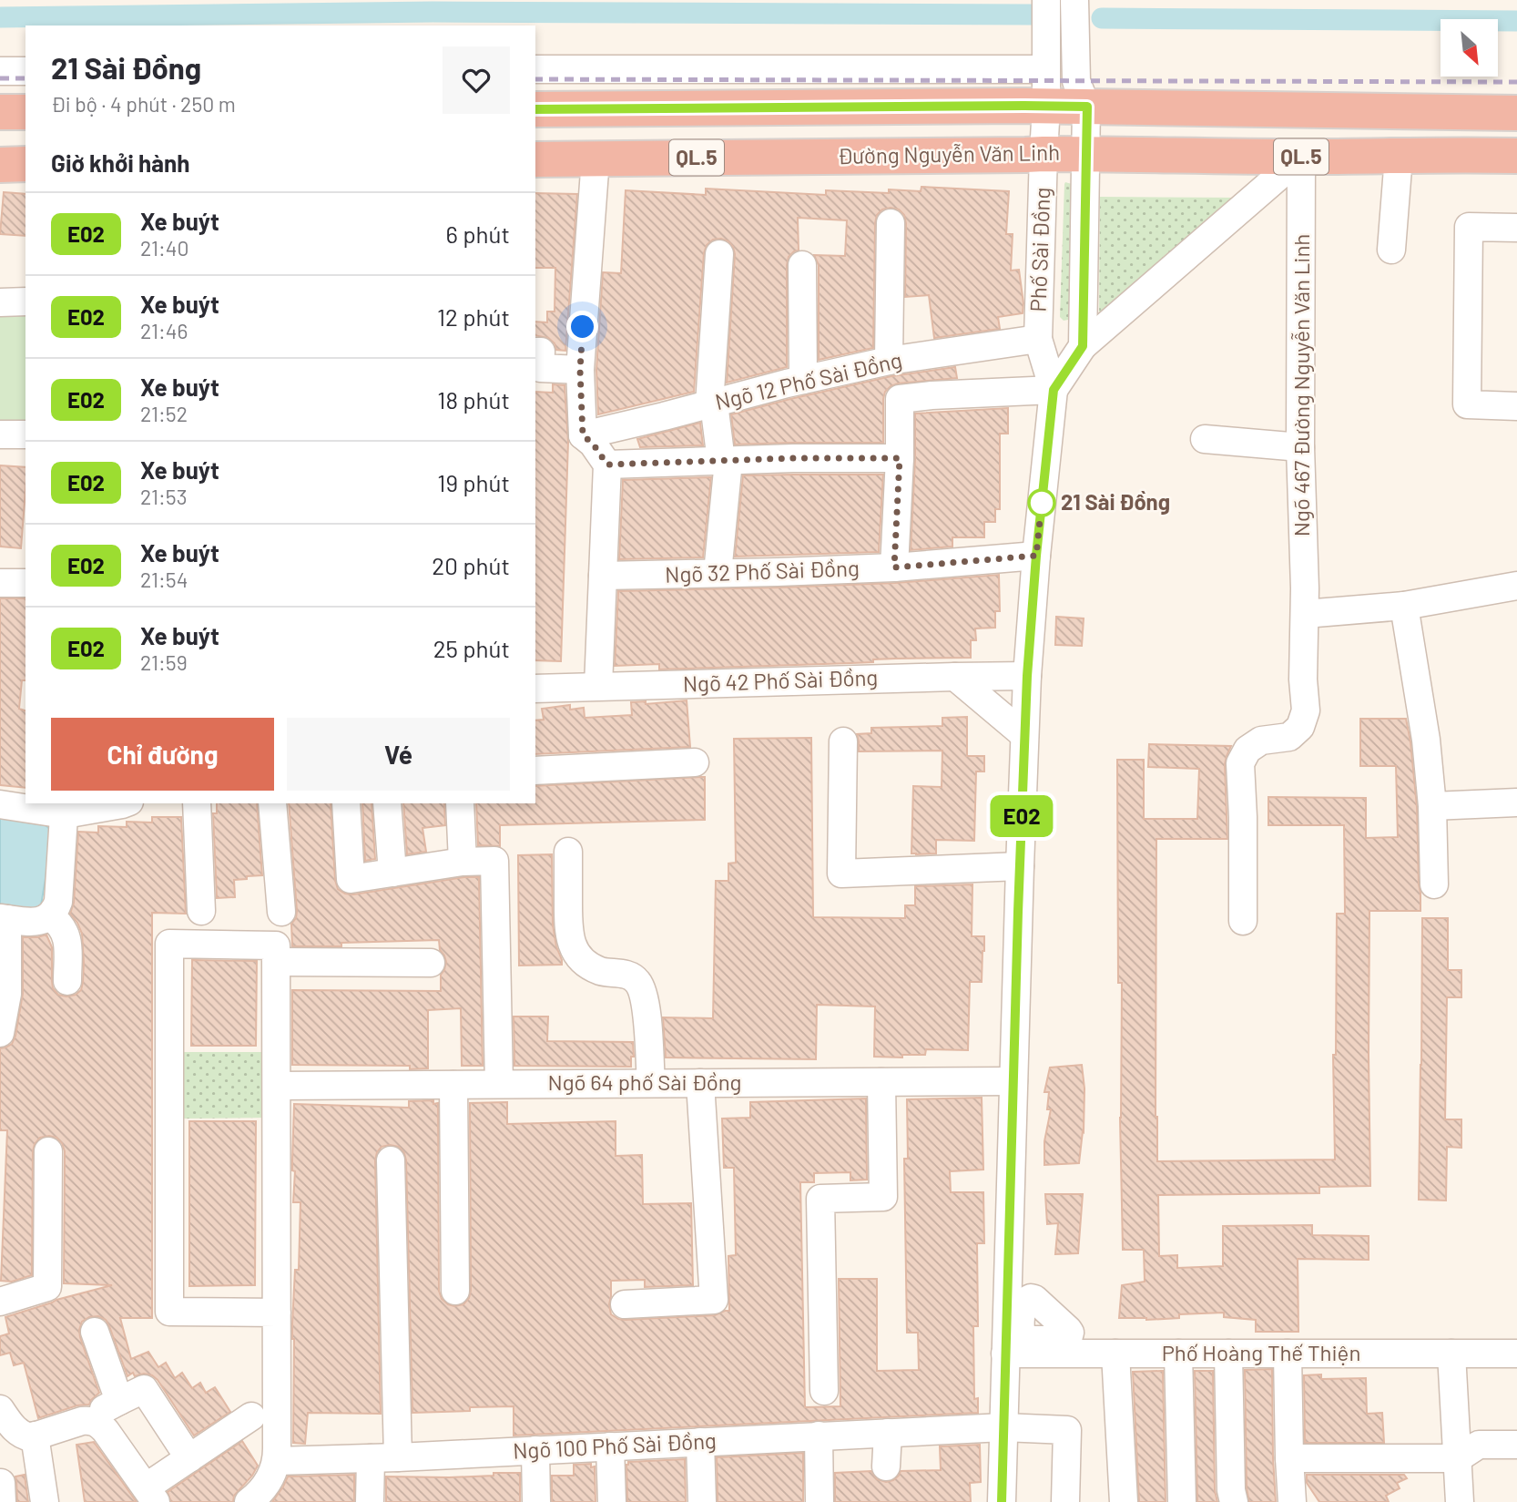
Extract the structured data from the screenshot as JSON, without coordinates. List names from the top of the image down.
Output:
{
  "streets": {
    "highway": ["Đường Nguyễn Văn Linh", "QL.5"],
    "street": [
      "Phố Sài Đồng",
      "Ngõ 12 Phố Sài Đồng",
      "Ngõ 467 Đường Nguyễn Văn Linh",
      "Ngõ 32 Phố Sài Đồng",
      "Ngõ 42 Phố Sài Đồng",
      "Ngõ 64 phố Sài Đồng",
      "Phố Hoàng Thế Thiện",
      "Ngõ 100 Phố Sài Đồng"
    ]
  },
  "crossings": [
    ["Đường Nguyễn Văn Linh", "Phố Sài Đồng"],
    ["Đường Nguyễn Văn Linh", "Ngõ 467 Đường Nguyễn Văn Linh"],
    ["QL.5", "Phố Sài Đồng"],
    ["Phố Sài Đồng", "Ngõ 12 Phố Sài Đồng"],
    ["Phố Sài Đồng", "Ngõ 32 Phố Sài Đồng"],
    ["Phố Sài Đồng", "Ngõ 42 Phố Sài Đồng"],
    ["Phố Sài Đồng", "Ngõ 64 phố Sài Đồng"],
    ["Phố Sài Đồng", "Phố Hoàng Thế Thiện"],
    ["Phố Sài Đồng", "Ngõ 100 Phố Sài Đồng"]
  ],
  "places": ["21 Sài Đồng"],
  "lines": ["bus line E02"],
  "north": "bottom right",
  "page": {
    "on_map": "E02",
    "heading": [
      ["21 Sài Đồng", "Đi bộ · 4 phút · 250 m"],
      "Giờ khởi hành"
    ],
    "list": [
      {
        "mark": "E02",
        "name": "Xe buýt",
        "note": "21:40",
        "value": "6 phút"
      },
      {
        "mark": "E02",
        "name": "Xe buýt",
        "note": "21:46",
        "value": "12 phút"
      },
      {
        "mark": "E02",
        "name": "Xe buýt",
        "note": "21:52",
        "value": "18 phút"
      },
      {
        "mark": "E02",
        "name": "Xe buýt",
        "note": "21:53",
        "value": "19 phút"
      },
      {
        "mark": "E02",
        "name": "Xe buýt",
        "note": "21:54",
        "value": "20 phút"
      },
      {
        "mark": "E02",
        "name": "Xe buýt",
        "note": "21:59",
        "value": "25 phút"
      }
    ],
    "buttons": ["Chỉ đường", "Vé"]
  }
}
